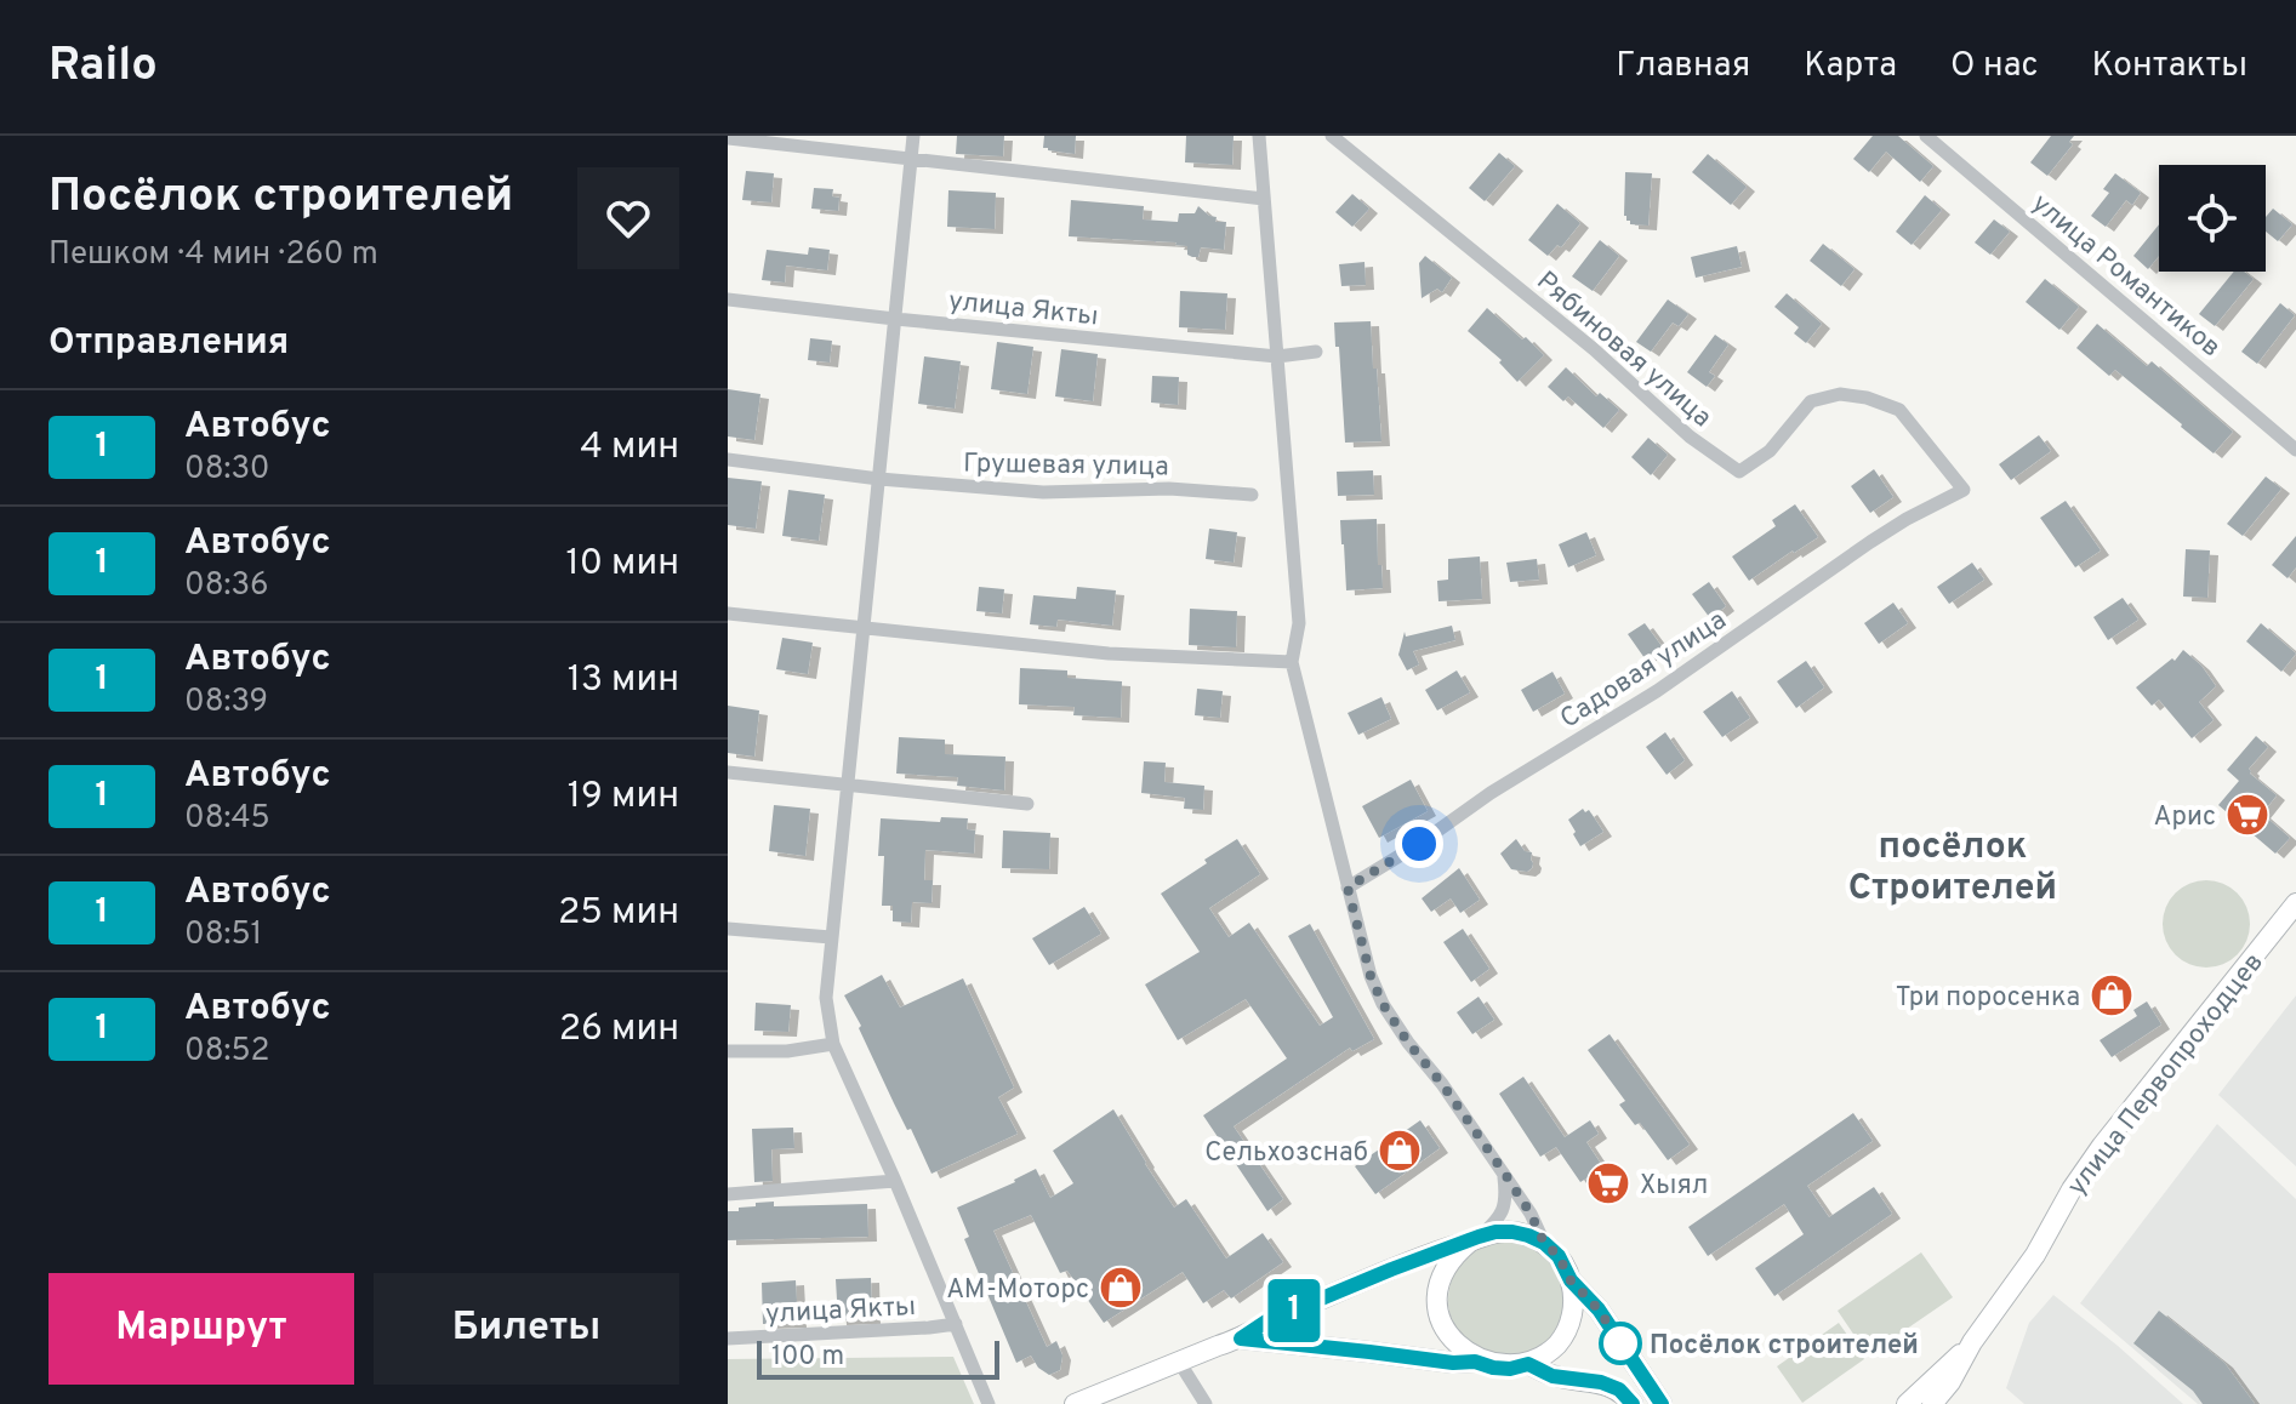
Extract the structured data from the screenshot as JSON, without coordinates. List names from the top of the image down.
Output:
{
  "streets": {
    "street": [
      "улица Романтиков",
      "улица Якты",
      "Рябиновая улица",
      "Грушевая улица",
      "Садовая улица",
      "улица Первопроходцев"
    ]
  },
  "crossings": [
    ["улица Якты", "Грушевая улица"],
    ["Рябиновая улица", "Садовая улица"]
  ],
  "districts": ["посёлок Строителей"],
  "places": {
    "supermarket": ["Арис", "Хыял"],
    "shop": ["Три поросенка", "Сельхозснаб", "АМ-Моторс"],
    "other": ["Посёлок строителей"]
  },
  "lines": ["bus line 1"],
  "scale_bar": "100 m",
  "page": {
    "header": "Railo",
    "nav": [
      "Главная",
      "Карта",
      "О нас",
      "Контакты"
    ],
    "heading": [
      ["Посёлок строителей", "Пешком · 4 мин · 260 m"],
      "Отправления"
    ],
    "on_map": "1",
    "list": [
      {
        "mark": "1",
        "name": "Автобус",
        "note": "08:30",
        "value": "4 мин"
      },
      {
        "mark": "1",
        "name": "Автобус",
        "note": "08:36",
        "value": "10 мин"
      },
      {
        "mark": "1",
        "name": "Автобус",
        "note": "08:39",
        "value": "13 мин"
      },
      {
        "mark": "1",
        "name": "Автобус",
        "note": "08:45",
        "value": "19 мин"
      },
      {
        "mark": "1",
        "name": "Автобус",
        "note": "08:51",
        "value": "25 мин"
      },
      {
        "mark": "1",
        "name": "Автобус",
        "note": "08:52",
        "value": "26 мин"
      }
    ],
    "buttons": ["Маршрут", "Билеты"],
    "scale": "100 m"
  }
}
